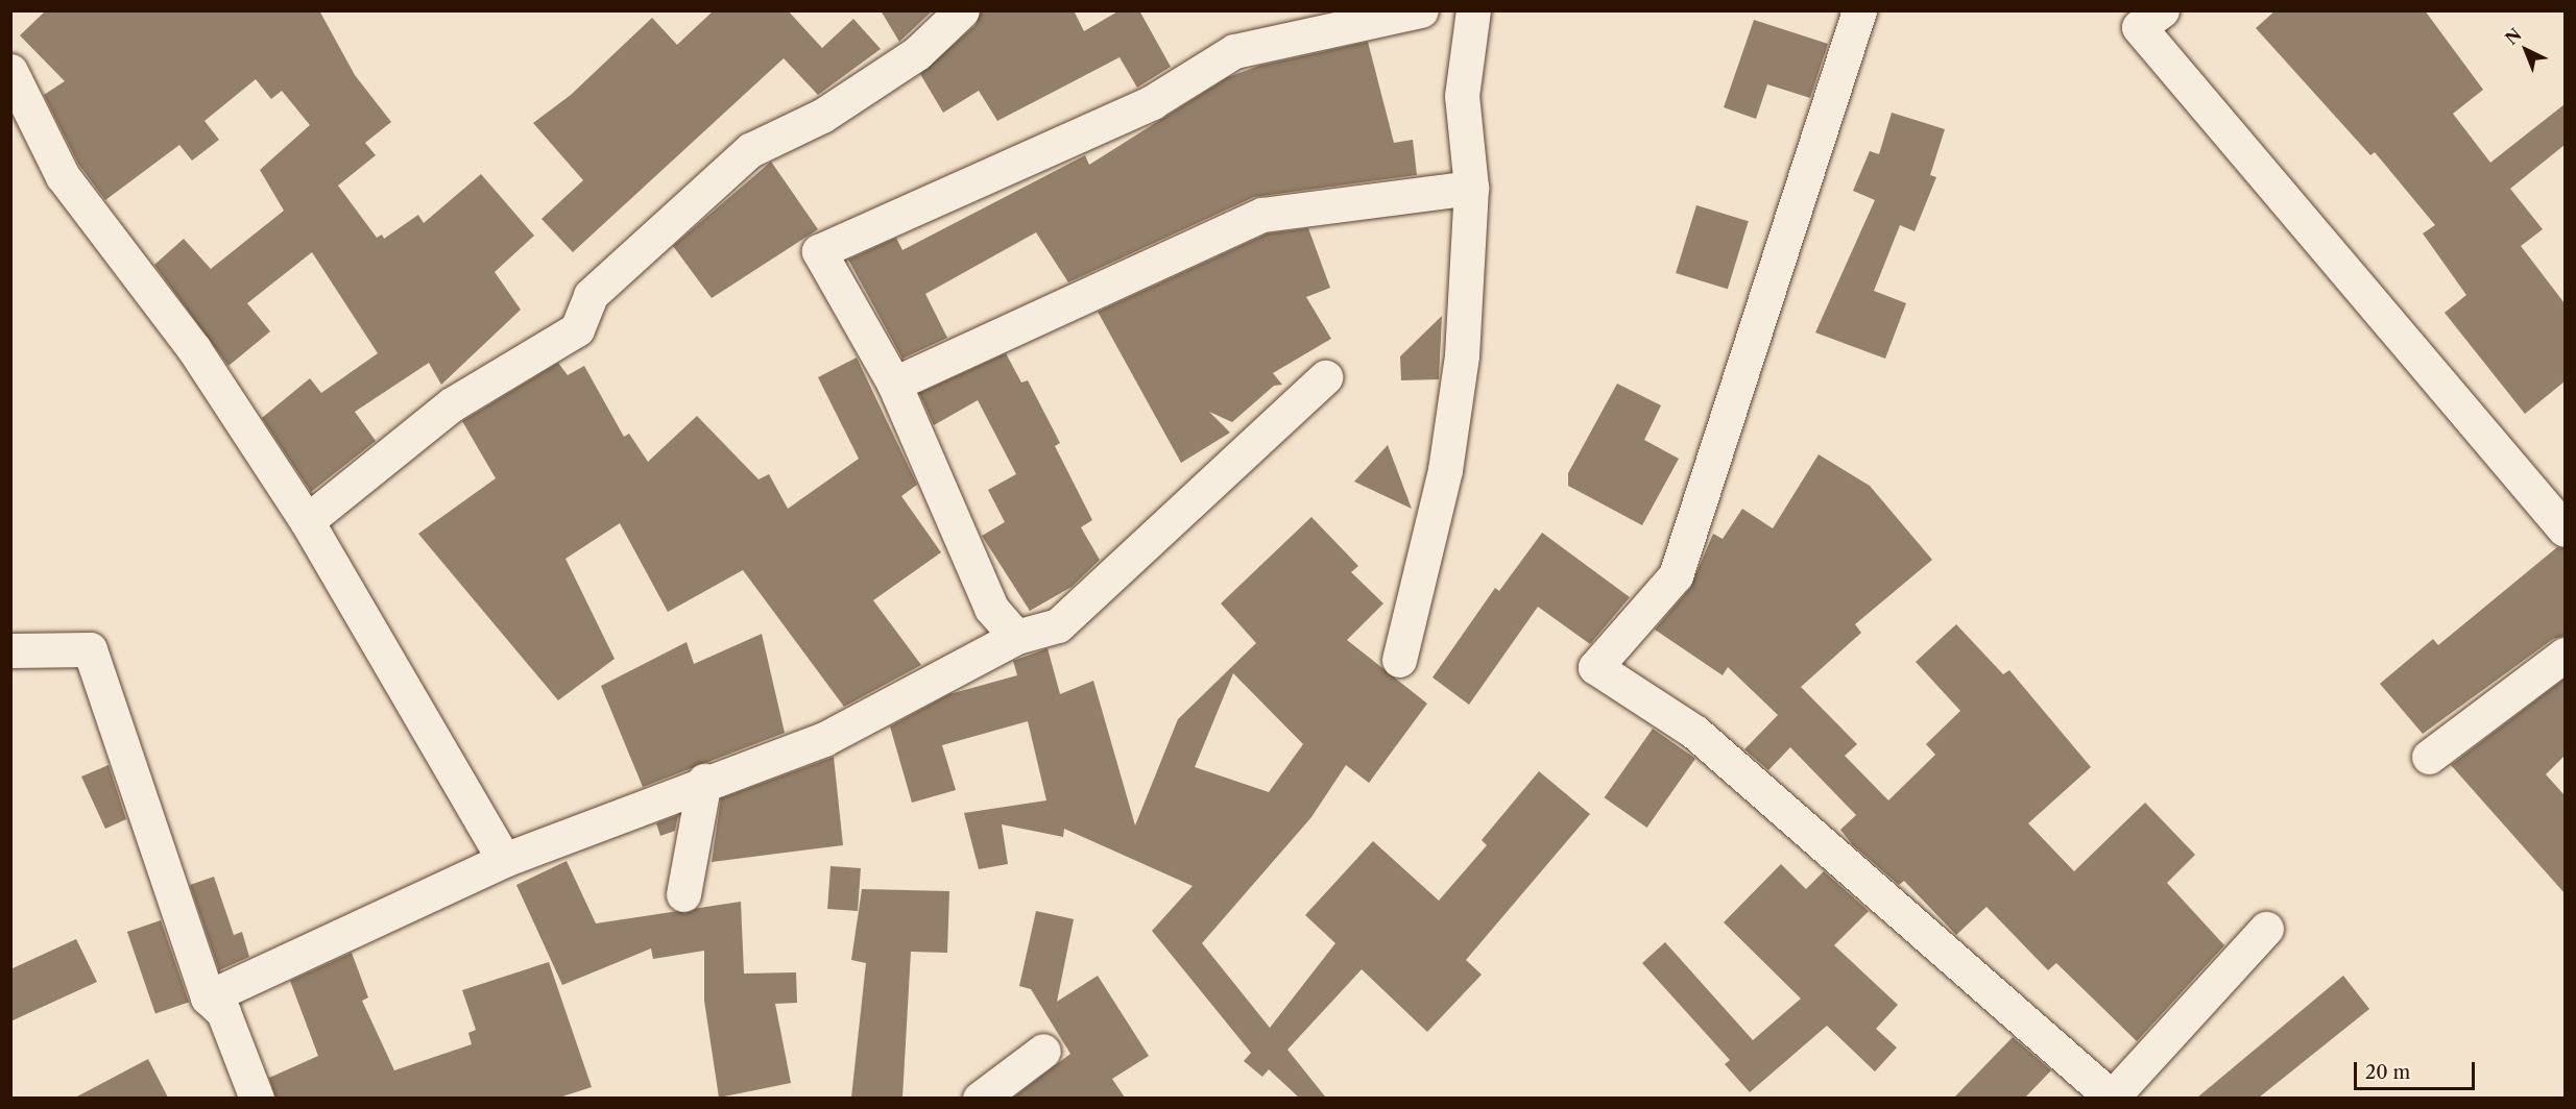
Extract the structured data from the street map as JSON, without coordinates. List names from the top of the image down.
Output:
{
  "scale_bar": "20 m",
  "north": "top left"
}
